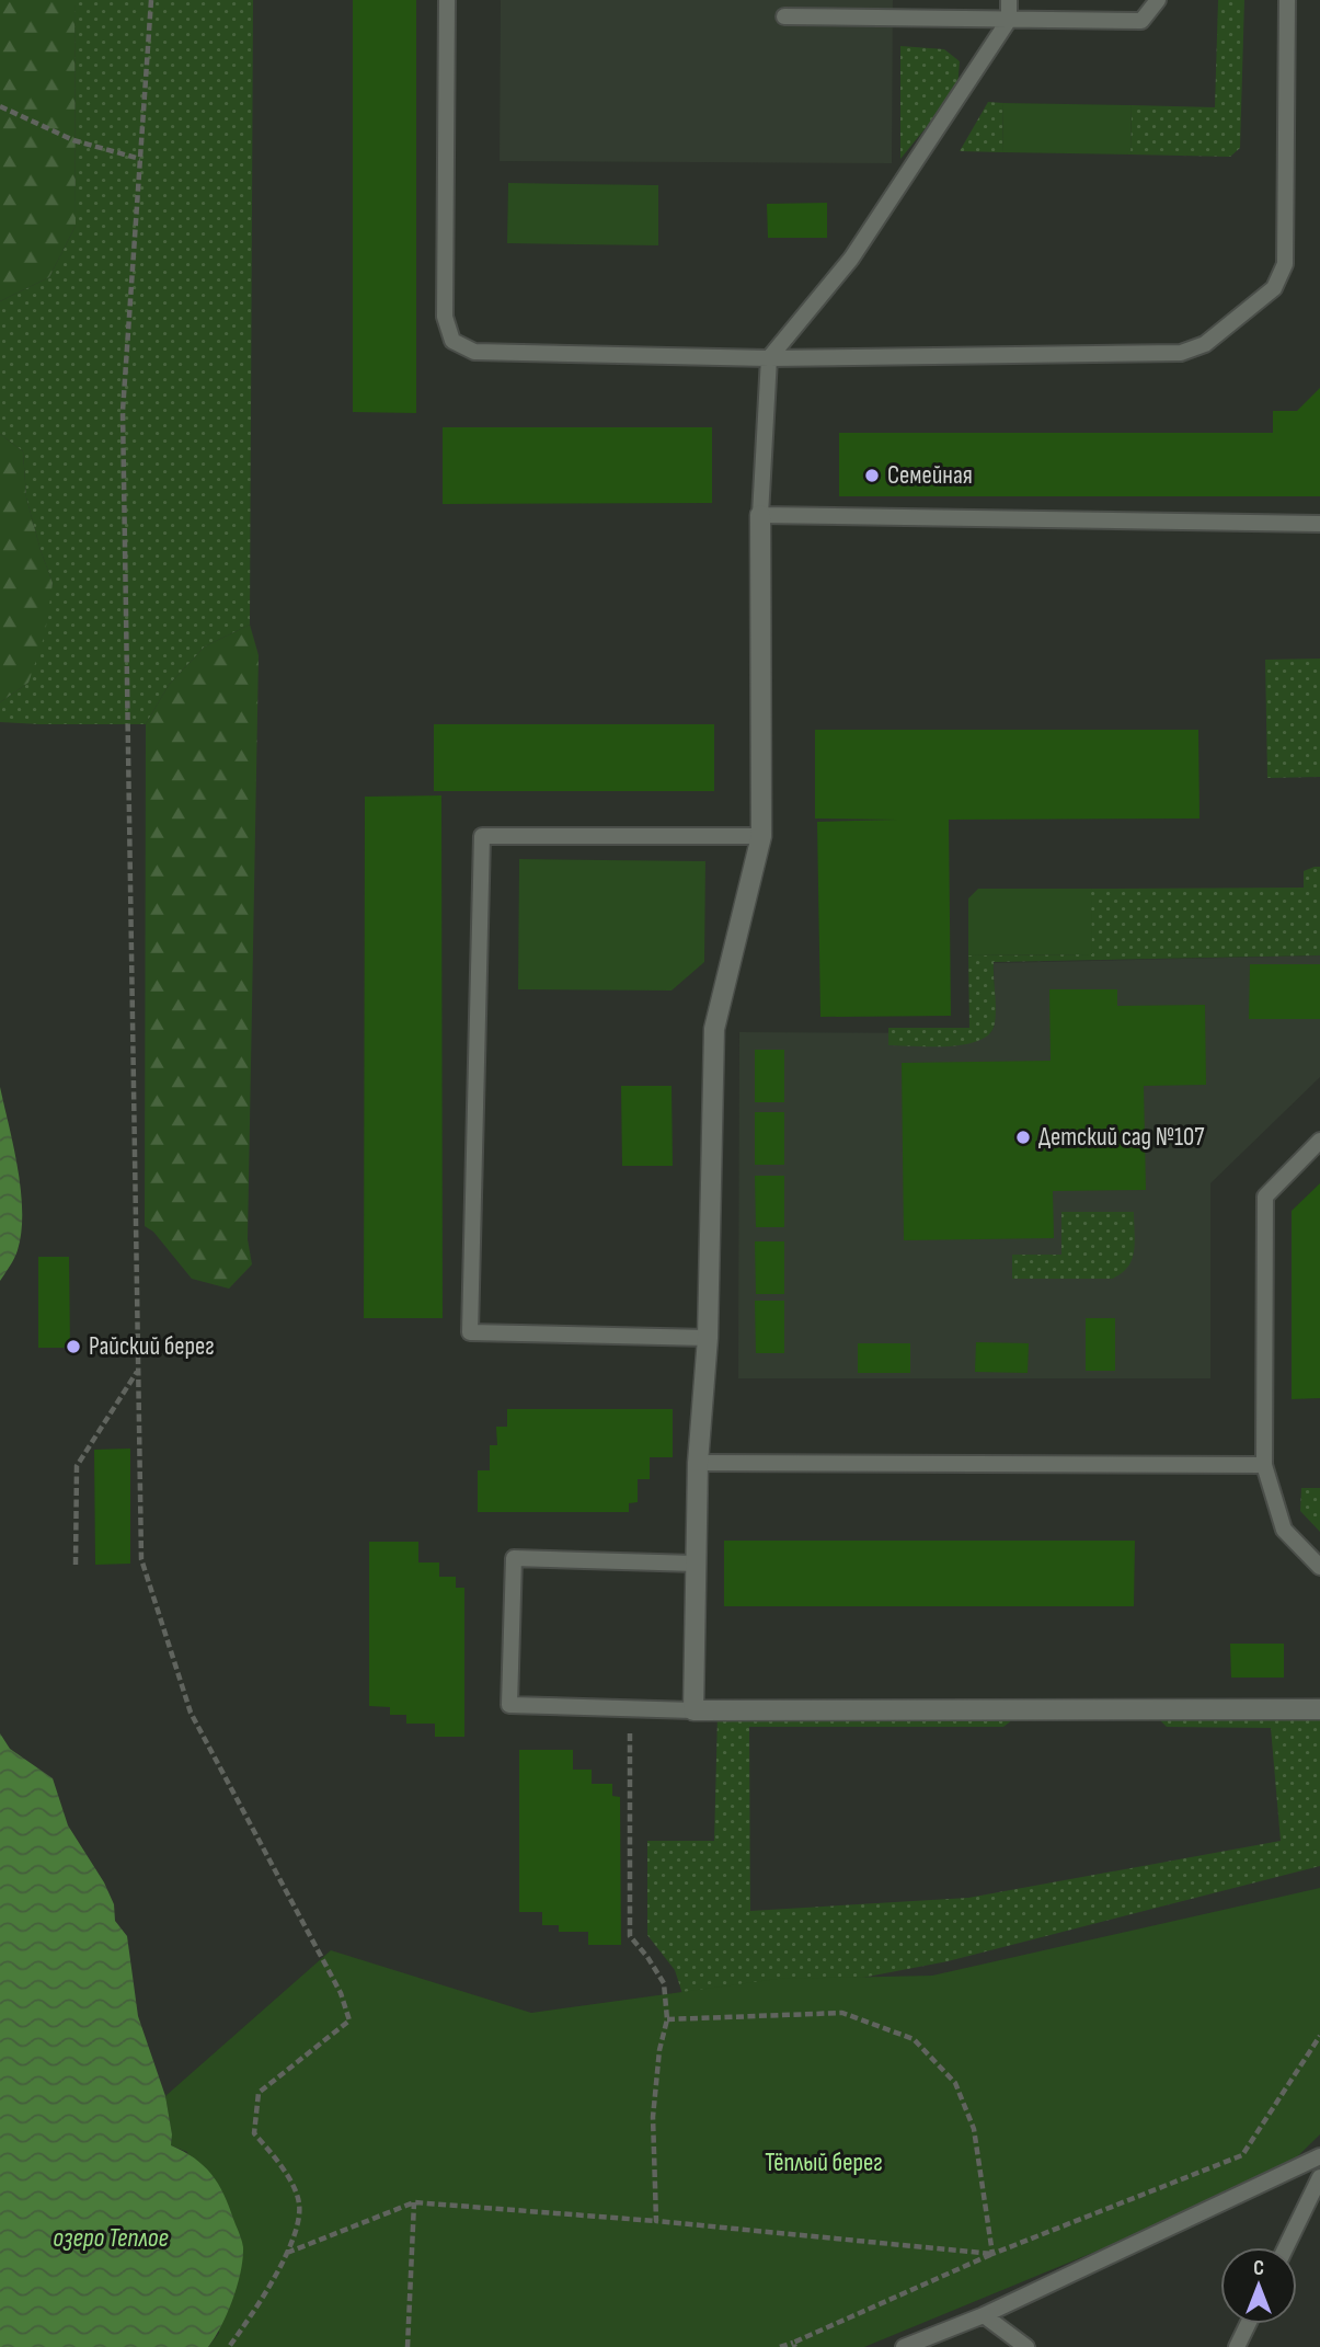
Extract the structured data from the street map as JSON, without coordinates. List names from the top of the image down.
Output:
{
  "water": ["озеро Теплое"],
  "parks": ["Тёплый берег"],
  "places": ["Семейная", "Детский сад №107", "Райский берег"],
  "north": "top"
}
